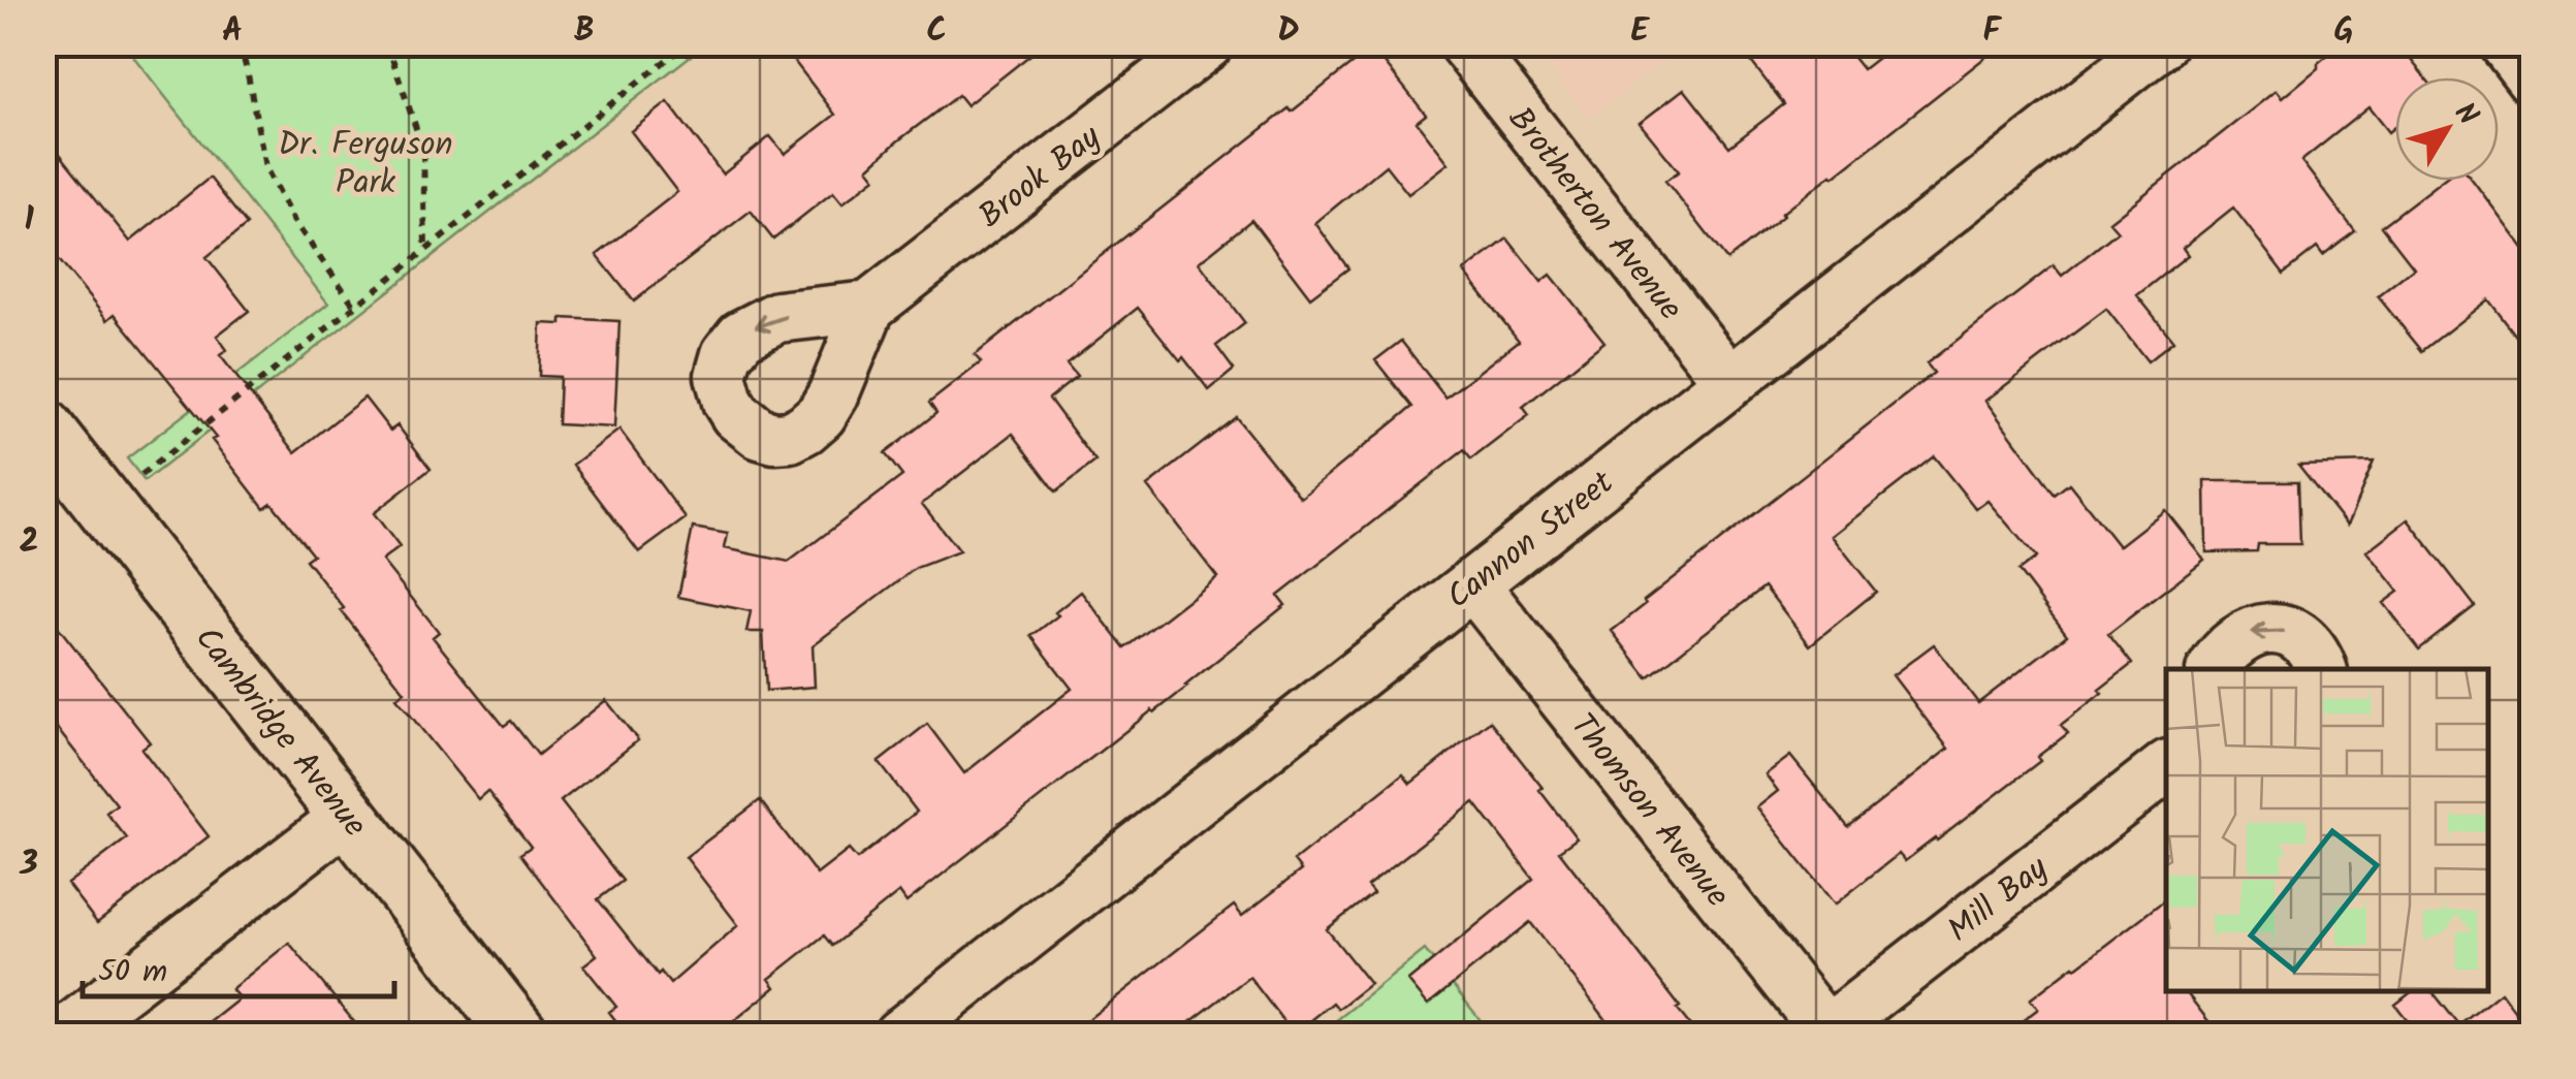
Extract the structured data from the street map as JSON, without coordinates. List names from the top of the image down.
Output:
{
  "streets": {
    "street": [
      "Brook Bay",
      "Brotherton Avenue",
      "Cannon Street",
      "Cambridge Avenue",
      "Thomson Avenue",
      "Mill Bay"
    ]
  },
  "crossings": [
    ["Brotherton Avenue", "Cannon Street"],
    ["Cannon Street", "Thomson Avenue"],
    ["Thomson Avenue", "Mill Bay"]
  ],
  "parks": ["Dr. Ferguson Park"],
  "scale_bar": "50 m",
  "north": "top right",
  "grid": {
    "columns": [
      "A",
      "B",
      "C",
      "D",
      "E",
      "F",
      "G"
    ],
    "rows": ["1", "2", "3"]
  }
}
